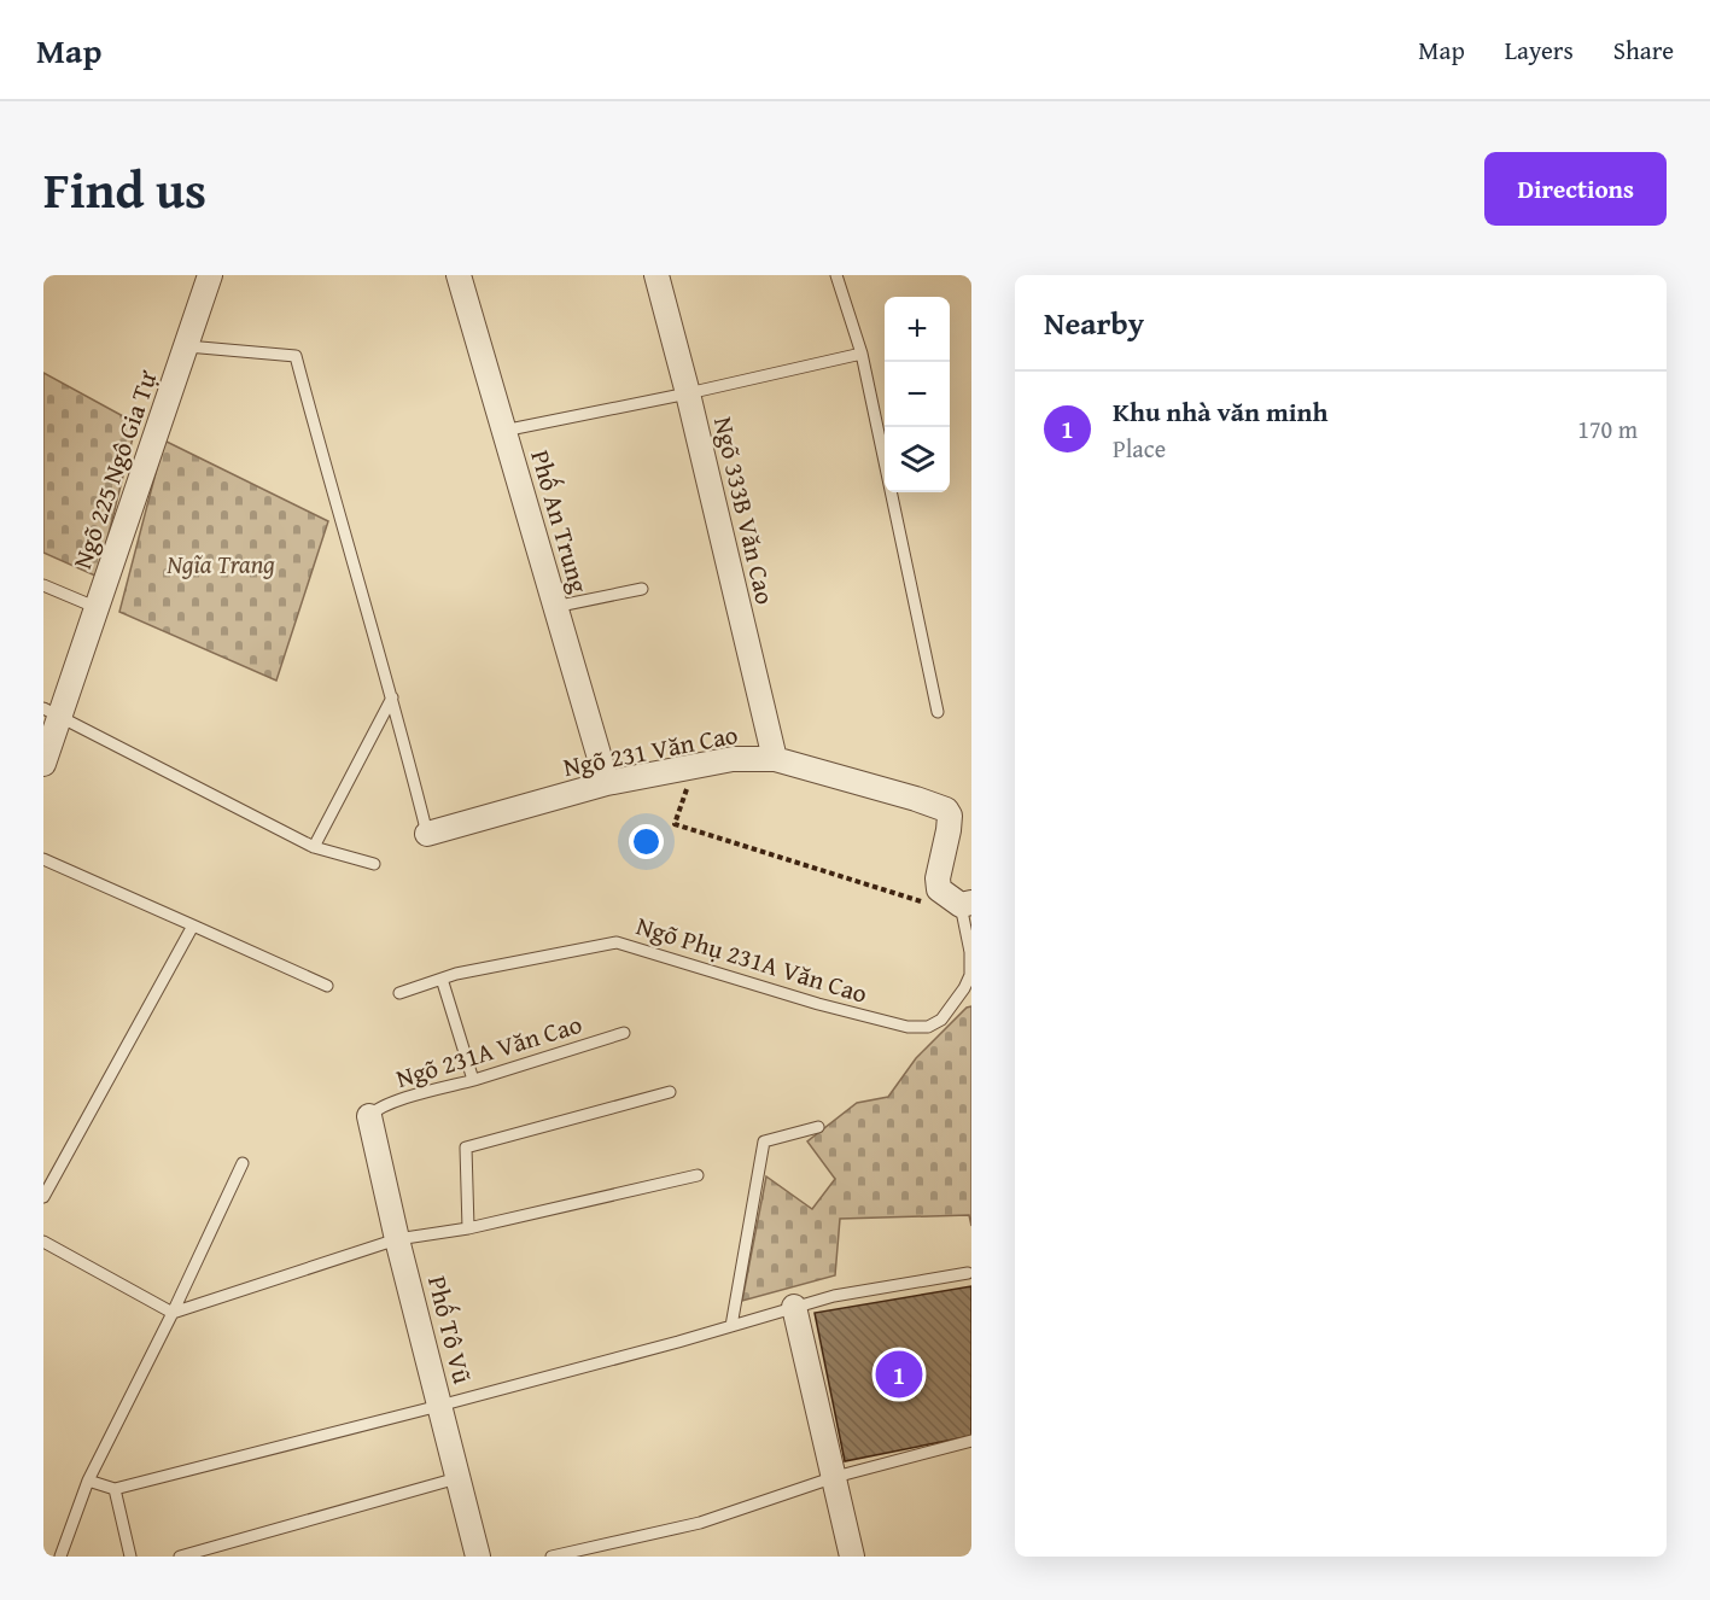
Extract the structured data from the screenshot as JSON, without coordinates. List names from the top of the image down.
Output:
{
  "streets": {
    "street": [
      "Ngõ 225 Ngô Gia Tự",
      "Ngõ 333B Văn Cao",
      "Phố An Trung",
      "Ngõ 231 Văn Cao",
      "Phố Tô Vũ"
    ],
    "lane": ["Ngõ Phụ 231A Văn Cao", "Ngõ 231A Văn Cao"]
  },
  "crossings": [
    ["Ngõ 333B Văn Cao", "Ngõ 231 Văn Cao"],
    ["Phố An Trung", "Ngõ 231 Văn Cao"],
    ["Ngõ 231 Văn Cao", "Ngõ Phụ 231A Văn Cao"],
    ["Ngõ 231A Văn Cao", "Phố Tô Vũ"]
  ],
  "parks": ["Ngĩa Trang"],
  "page": {
    "header": "Map",
    "nav": ["Map", "Layers", "Share"],
    "title": "Find us",
    "buttons": "Directions",
    "heading": "Nearby",
    "map_buttons": ["+", "−"],
    "list": [
      {
        "mark": "1",
        "name": "Khu nhà văn minh",
        "note": "Place",
        "value": "170 m"
      }
    ],
    "pins": "1"
  }
}
